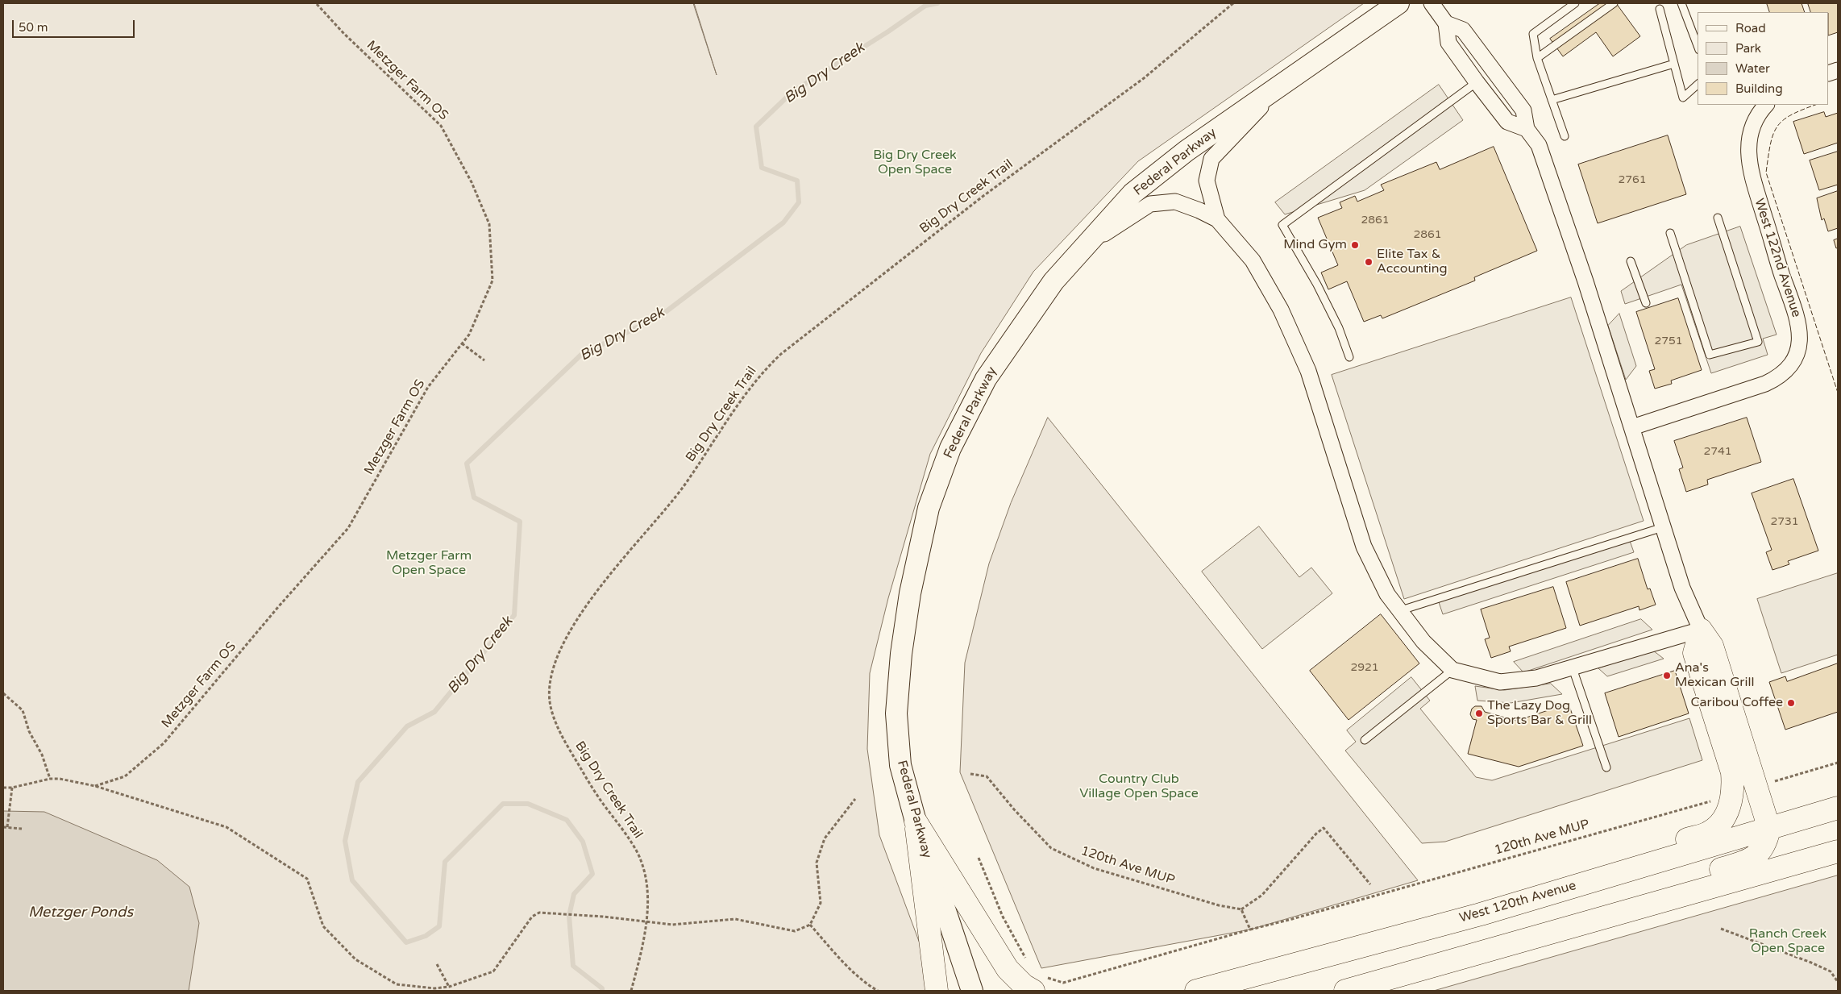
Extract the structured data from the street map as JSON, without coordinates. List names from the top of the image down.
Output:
{
  "streets": {
    "main road": ["Federal Parkway", "West 120th Avenue"],
    "street": ["West 122nd Avenue"],
    "path": ["Metzger Farm OS", "Big Dry Creek Trail", "120th Ave MUP"]
  },
  "crossings": [
    ["Metzger Farm OS", "Big Dry Creek Trail"]
  ],
  "water": ["Big Dry Creek", "Metzger Ponds"],
  "parks": [
    "Big Dry Creek Open Space",
    "Metzger Farm Open Space",
    "Country Club Village Open Space",
    "Ranch Creek Open Space"
  ],
  "places": [
    "Mind Gym",
    "Elite Tax & Accounting",
    "Ana's Mexican Grill",
    "Caribou Coffee",
    "The Lazy Dog Sports Bar & Grill"
  ],
  "house_numbers": [
    "2761",
    "2861",
    "2861",
    "2751",
    "2741",
    "2731",
    "2921"
  ],
  "legend": [
    "Road",
    "Park",
    "Water",
    "Building"
  ],
  "scale_bar": "50 m"
}
